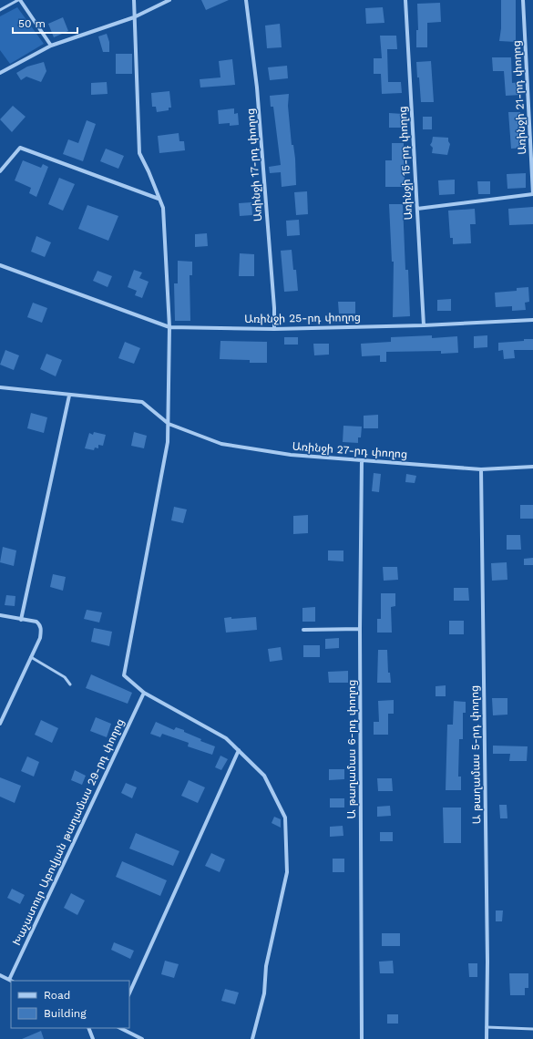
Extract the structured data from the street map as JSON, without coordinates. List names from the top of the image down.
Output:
{
  "streets": {
    "street": [
      "Առինջի 21-րդ փողոց",
      "Առինջի 15-րդ փողոց",
      "Առինջի 17-րդ փողոց",
      "Առինջի 25-րդ փողոց",
      "Առինջի 27-րդ փողոց",
      "Ա թաղամաս 6-րդ փողոց",
      "Ա թաղամաս 5-րդ փողոց",
      "Խաչատուր Աբովյան թաղամաս 29-րդ փողոց"
    ]
  },
  "crossings": [
    ["Առինջի 15-րդ փողոց", "Առինջի 25-րդ փողոց"],
    ["Առինջի 17-րդ փողոց", "Առինջի 25-րդ փողոց"],
    ["Առինջի 27-րդ փողոց", "Ա թաղամաս 6-րդ փողոց"],
    ["Առինջի 27-րդ փողոց", "Ա թաղամաս 5-րդ փողոց"]
  ],
  "legend": ["Road", "Building"],
  "scale_bar": "50 m"
}
